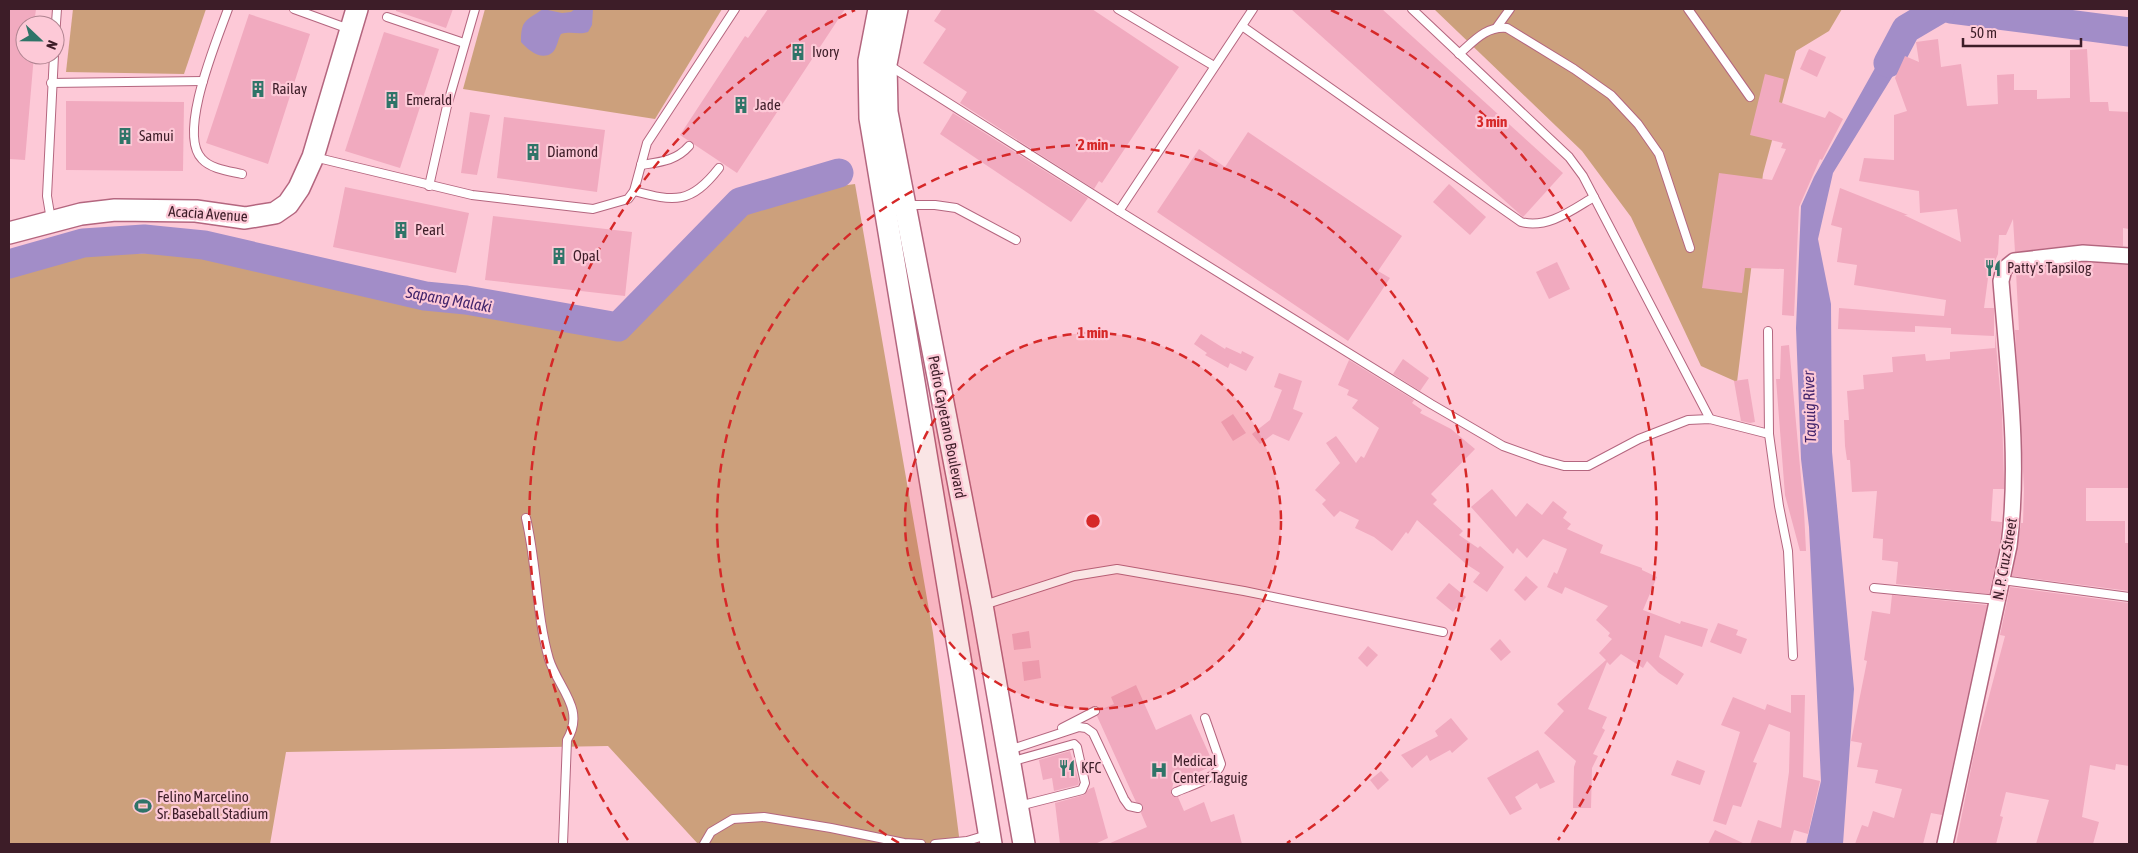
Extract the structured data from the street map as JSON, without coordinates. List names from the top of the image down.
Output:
{
  "streets": {
    "main road": ["Acacia Avenue", "Pedro Cayetano Boulevard"],
    "street": ["N. P. Cruz Street"]
  },
  "water": ["Sapang Malaki", "Taguig River"],
  "places": {
    "building": [
      "Ivory",
      "Railay",
      "Emerald",
      "Jade",
      "Samui",
      "Diamond",
      "Pearl",
      "Opal"
    ],
    "restaurant": ["Patty's Tapsilog", "KFC"],
    "hospital": ["Medical Center Taguig"],
    "sports": ["Felino Marcelino Sr. Baseball Stadium"]
  },
  "scale_bar": "50 m",
  "north": "right",
  "rings": ["3 min", "2 min", "1 min"]
}
